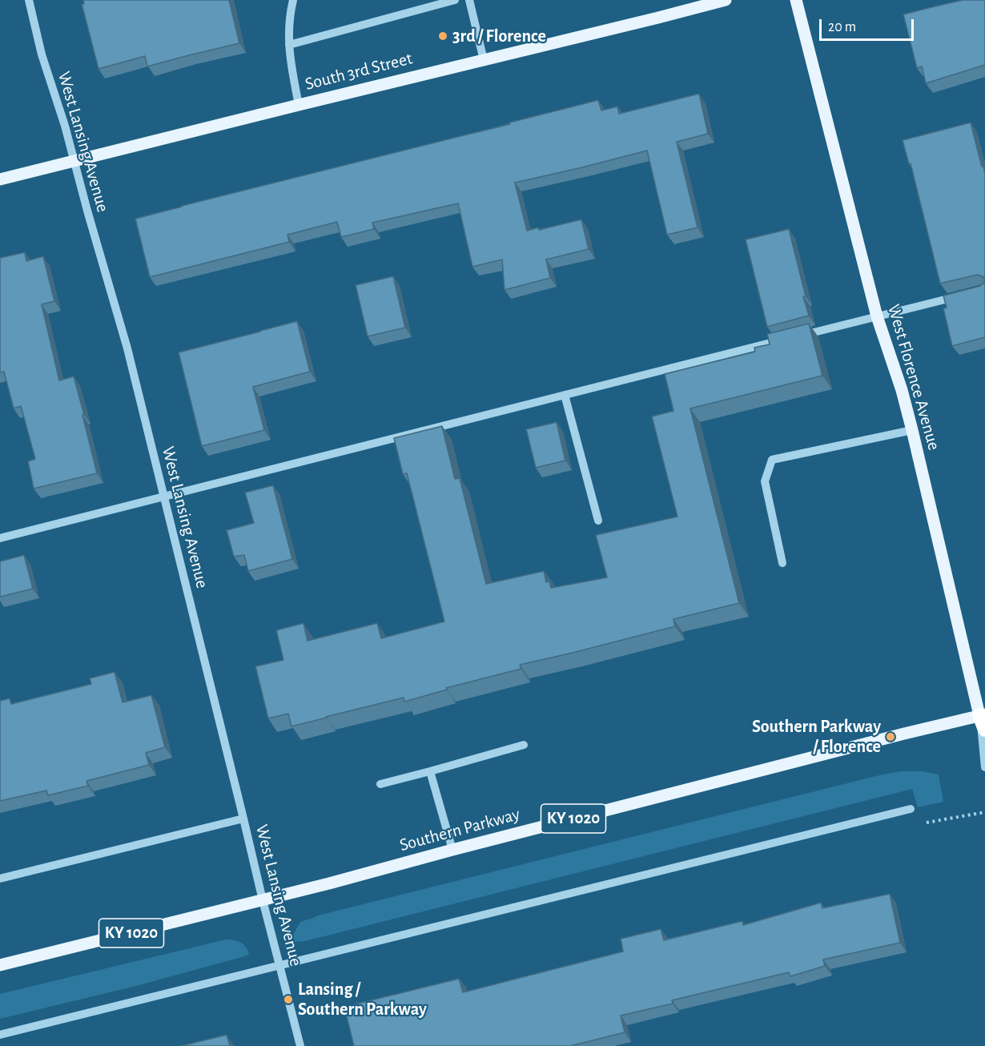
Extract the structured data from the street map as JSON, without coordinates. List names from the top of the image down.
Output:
{
  "streets": {
    "main road": [
      "South 3rd Street",
      "West Florence Avenue",
      "KY 1020",
      "Southern Parkway"
    ],
    "street": ["West Lansing Avenue"]
  },
  "crossings": [
    ["South 3rd Street", "West Lansing Avenue"],
    ["West Lansing Avenue", "Southern Parkway"],
    ["West Florence Avenue", "Southern Parkway"]
  ],
  "places": ["3rd / Florence", "Southern Parkway / Florence", "Lansing / Southern Parkway"],
  "scale_bar": "20 m"
}
